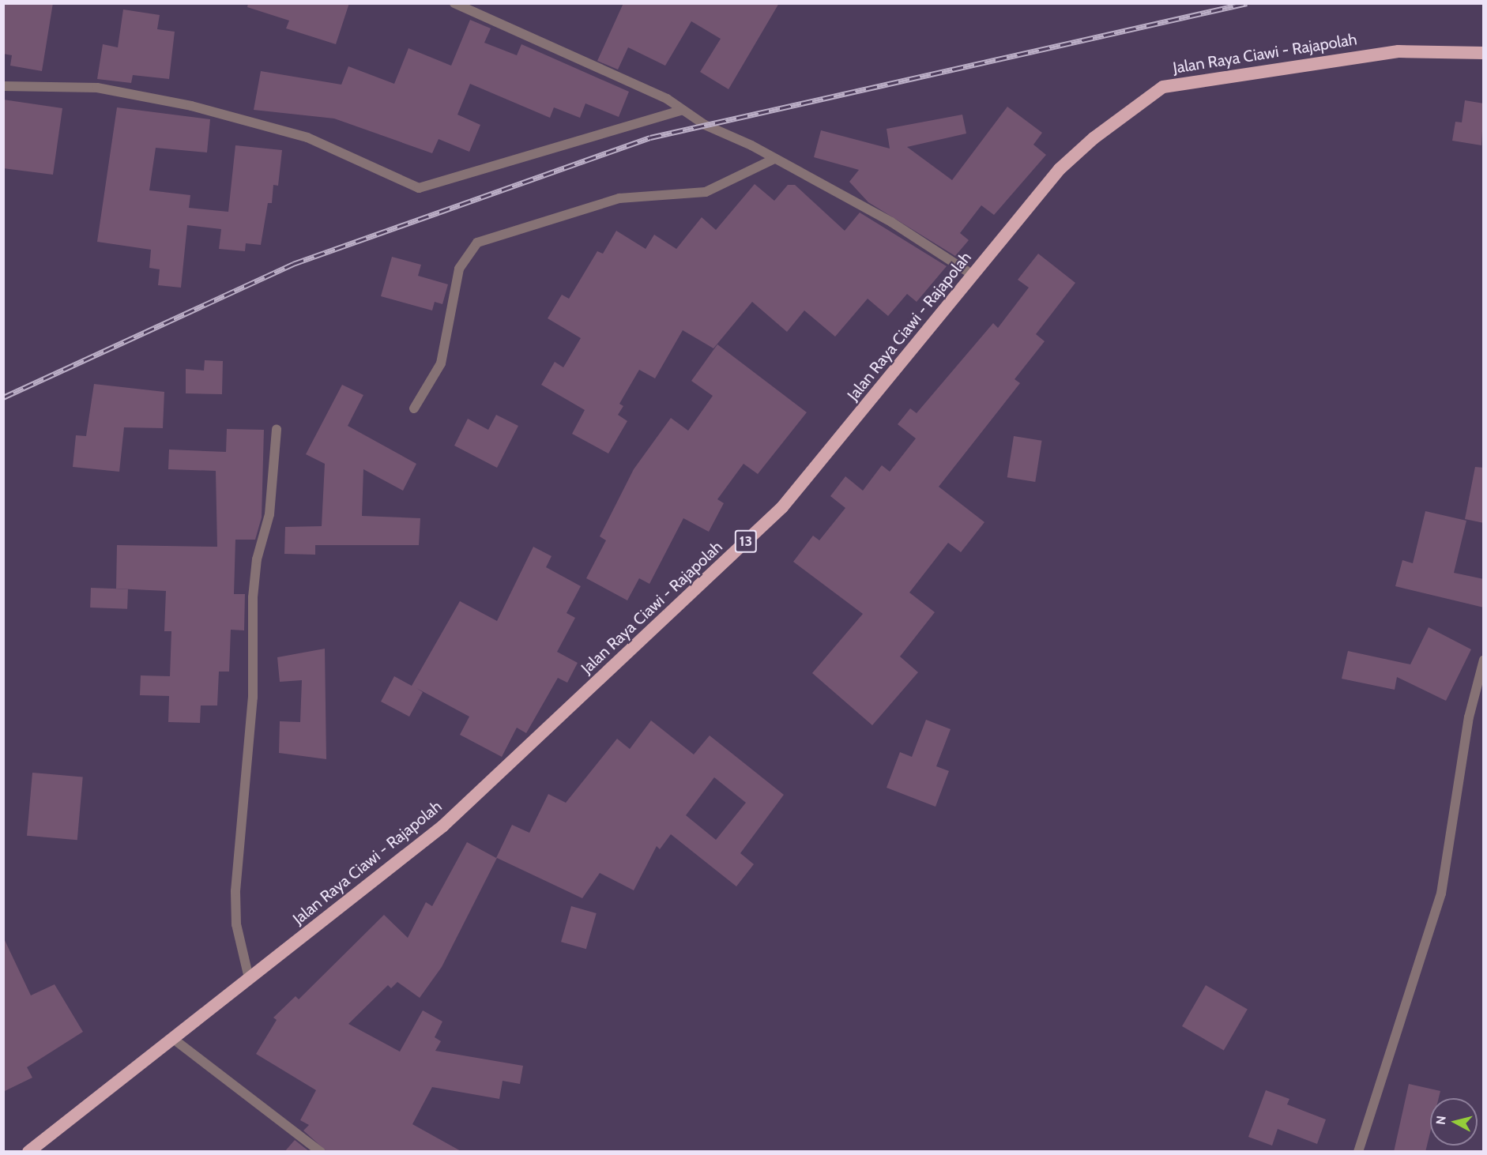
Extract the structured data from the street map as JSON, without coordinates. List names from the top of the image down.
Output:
{
  "streets": {
    "highway": ["Jalan Raya Ciawi - Rajapolah", "13"]
  },
  "north": "left"
}
